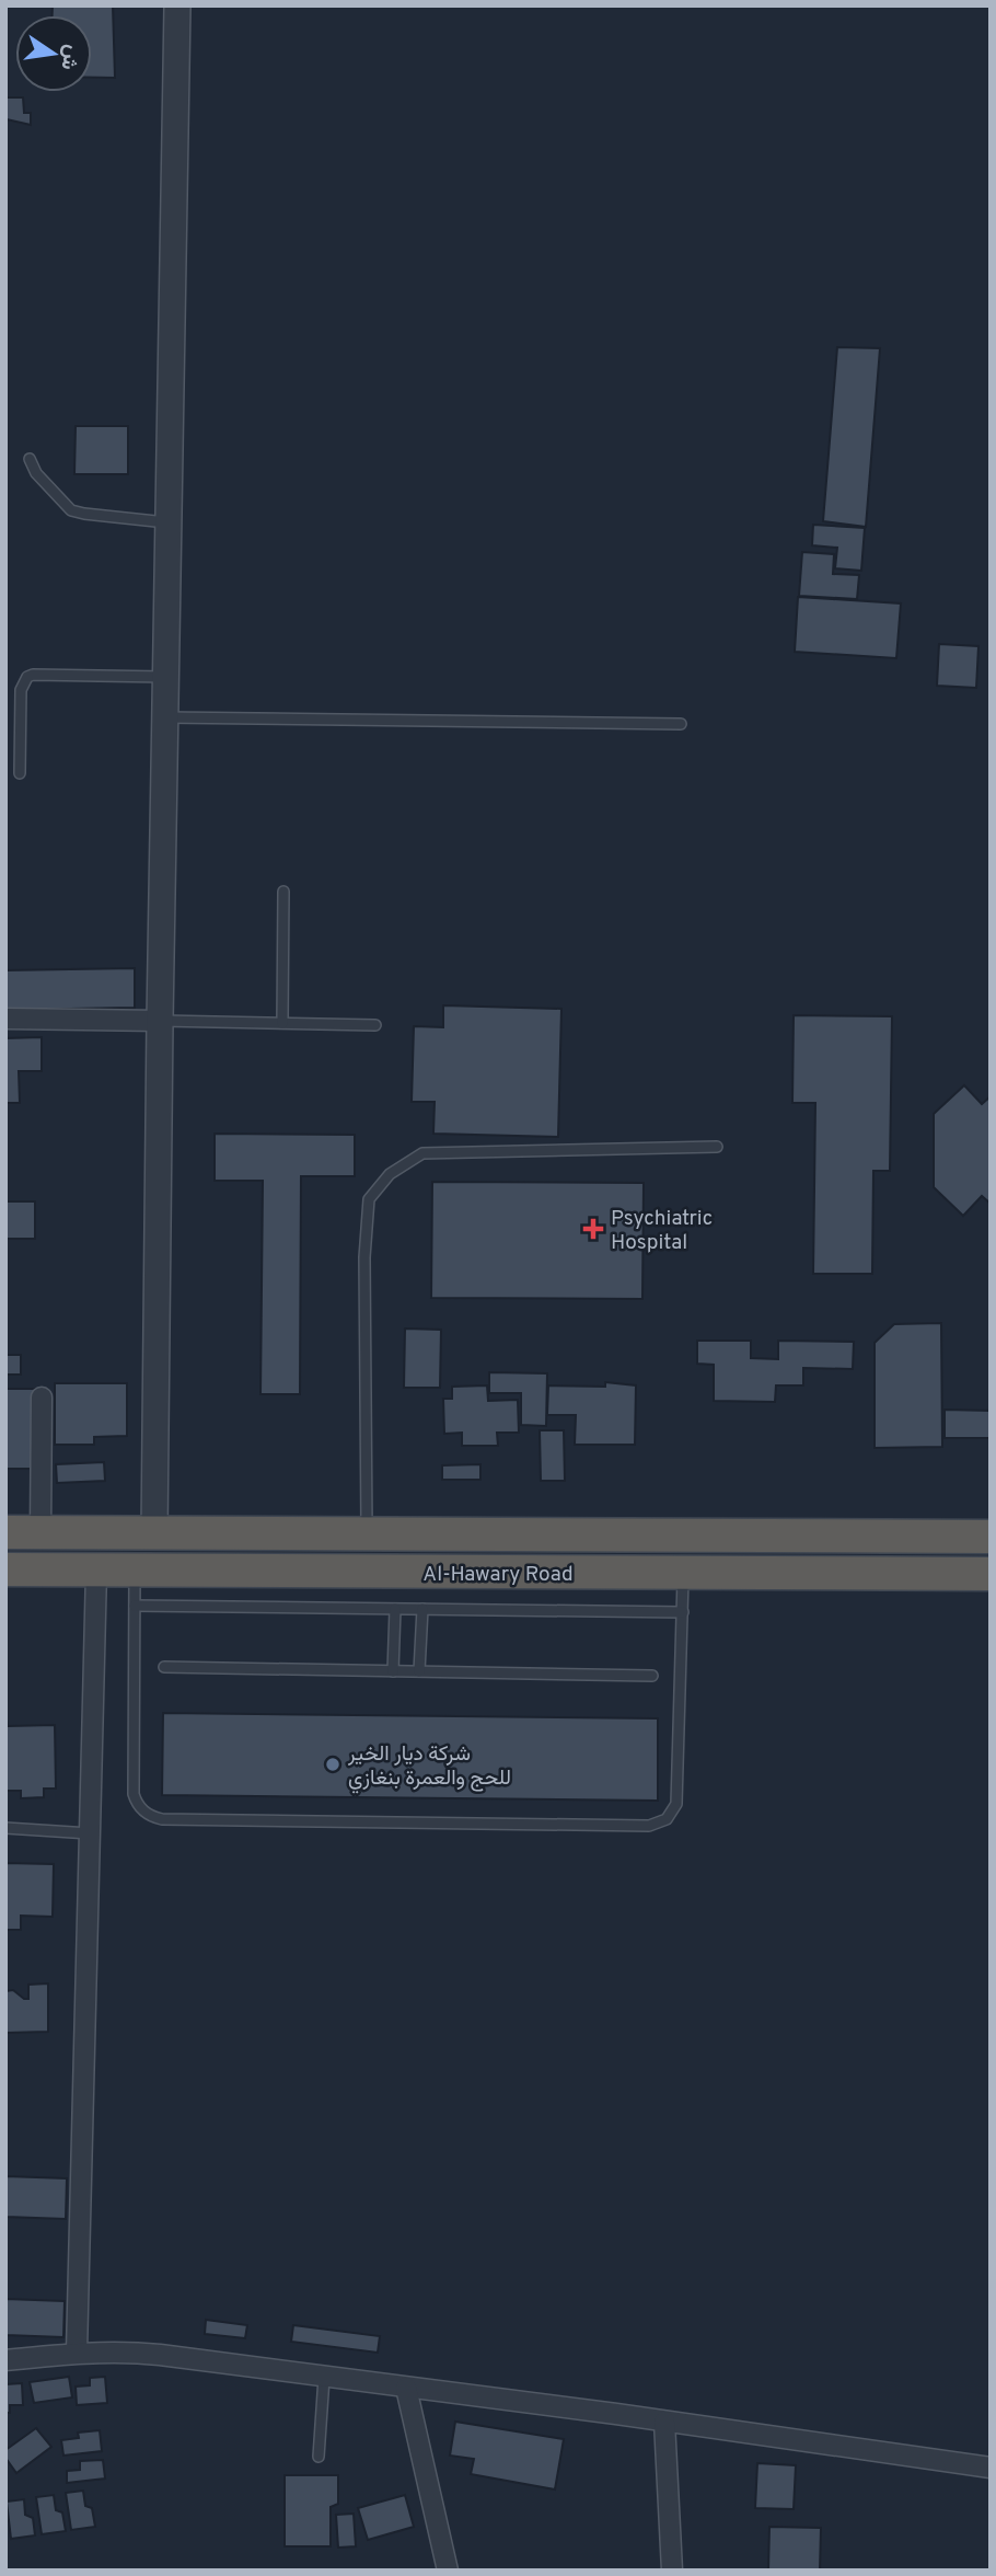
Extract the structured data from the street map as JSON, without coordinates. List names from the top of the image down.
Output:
{
  "streets": {
    "highway": ["Al-Hawary Road"]
  },
  "places": {
    "health": ["Psychiatric Hospital"],
    "other": ["شركة ديار الخير للحج والعمرة بنغازي"]
  },
  "north": "right"
}
